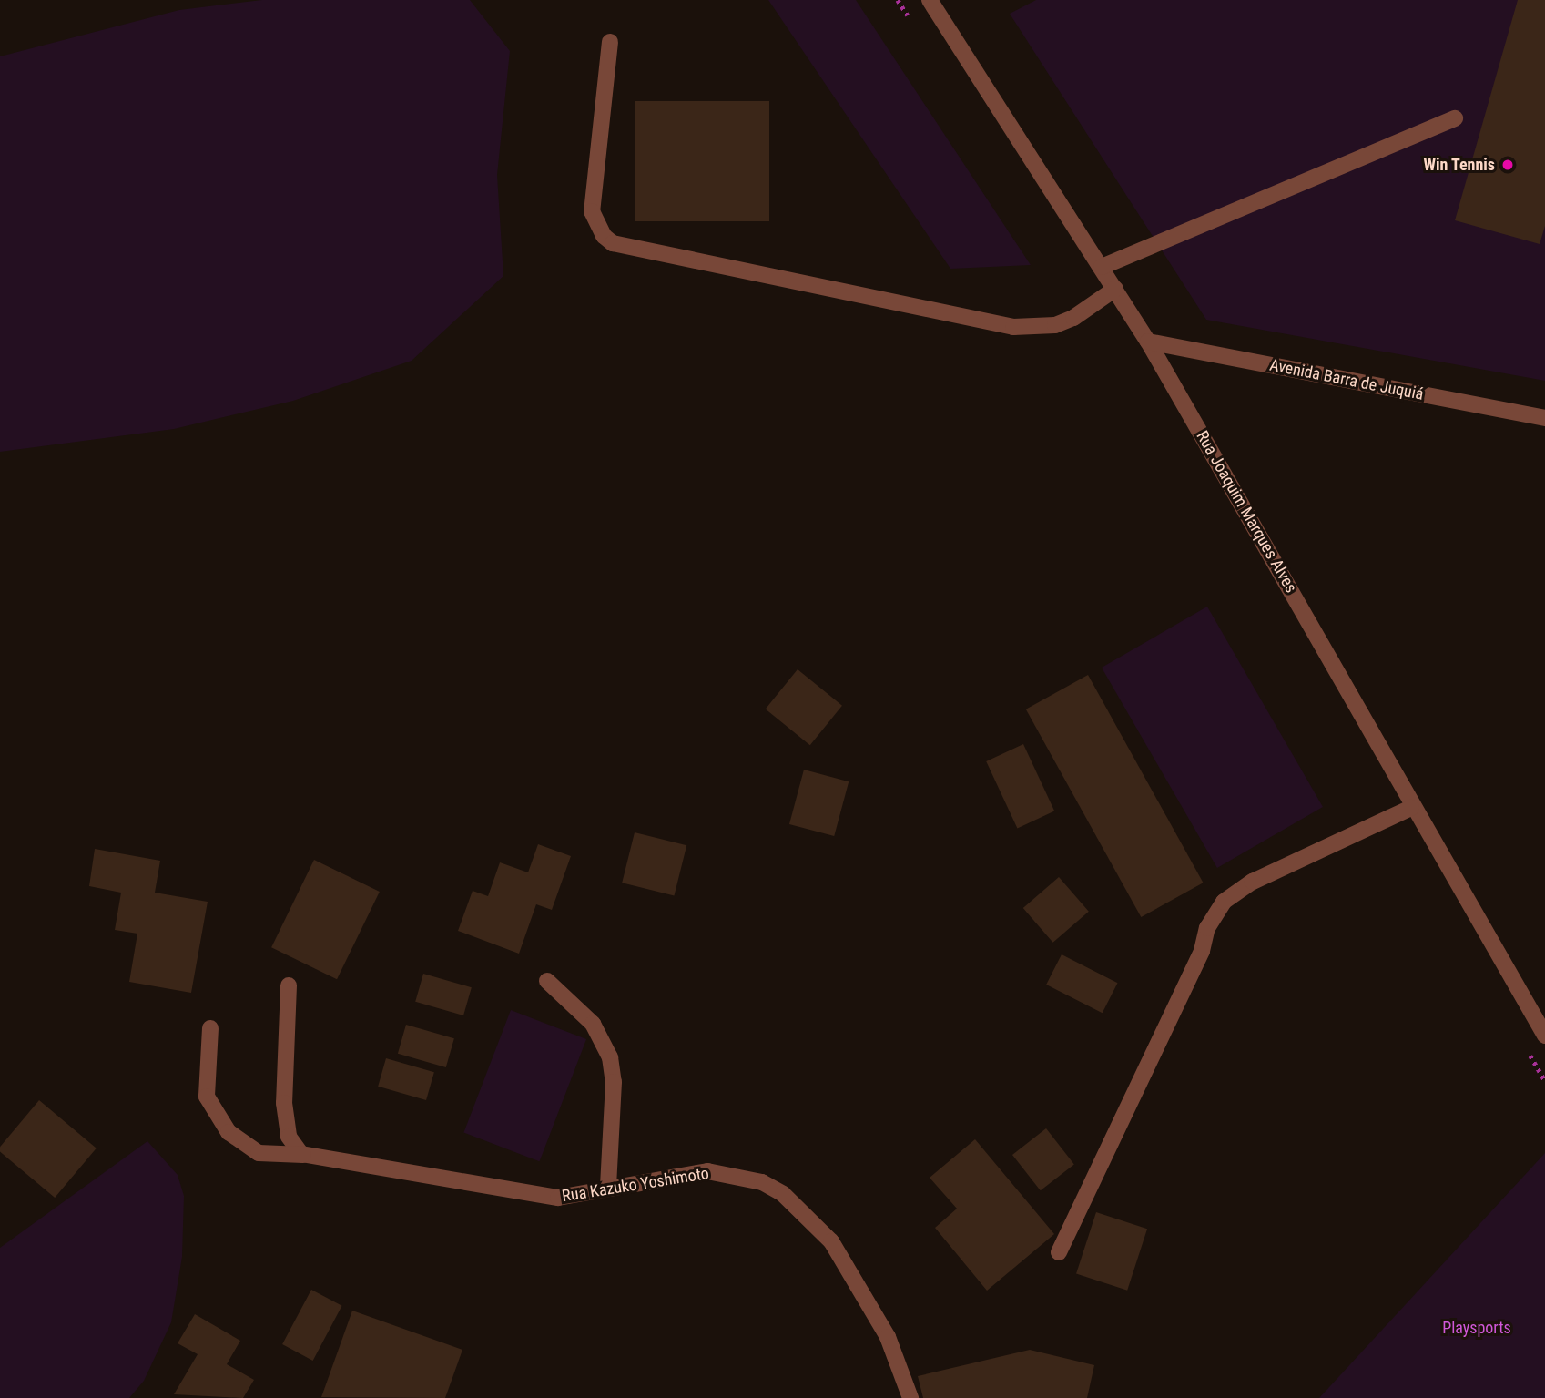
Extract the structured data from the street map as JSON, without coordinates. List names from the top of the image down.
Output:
{
  "streets": {
    "street": ["Avenida Barra de Juquiá", "Rua Joaquim Marques Alves", "Rua Kazuko Yoshimoto"]
  },
  "crossings": [
    ["Avenida Barra de Juquiá", "Rua Joaquim Marques Alves"]
  ],
  "parks": ["Playsports"],
  "places": ["Win Tennis"]
}
